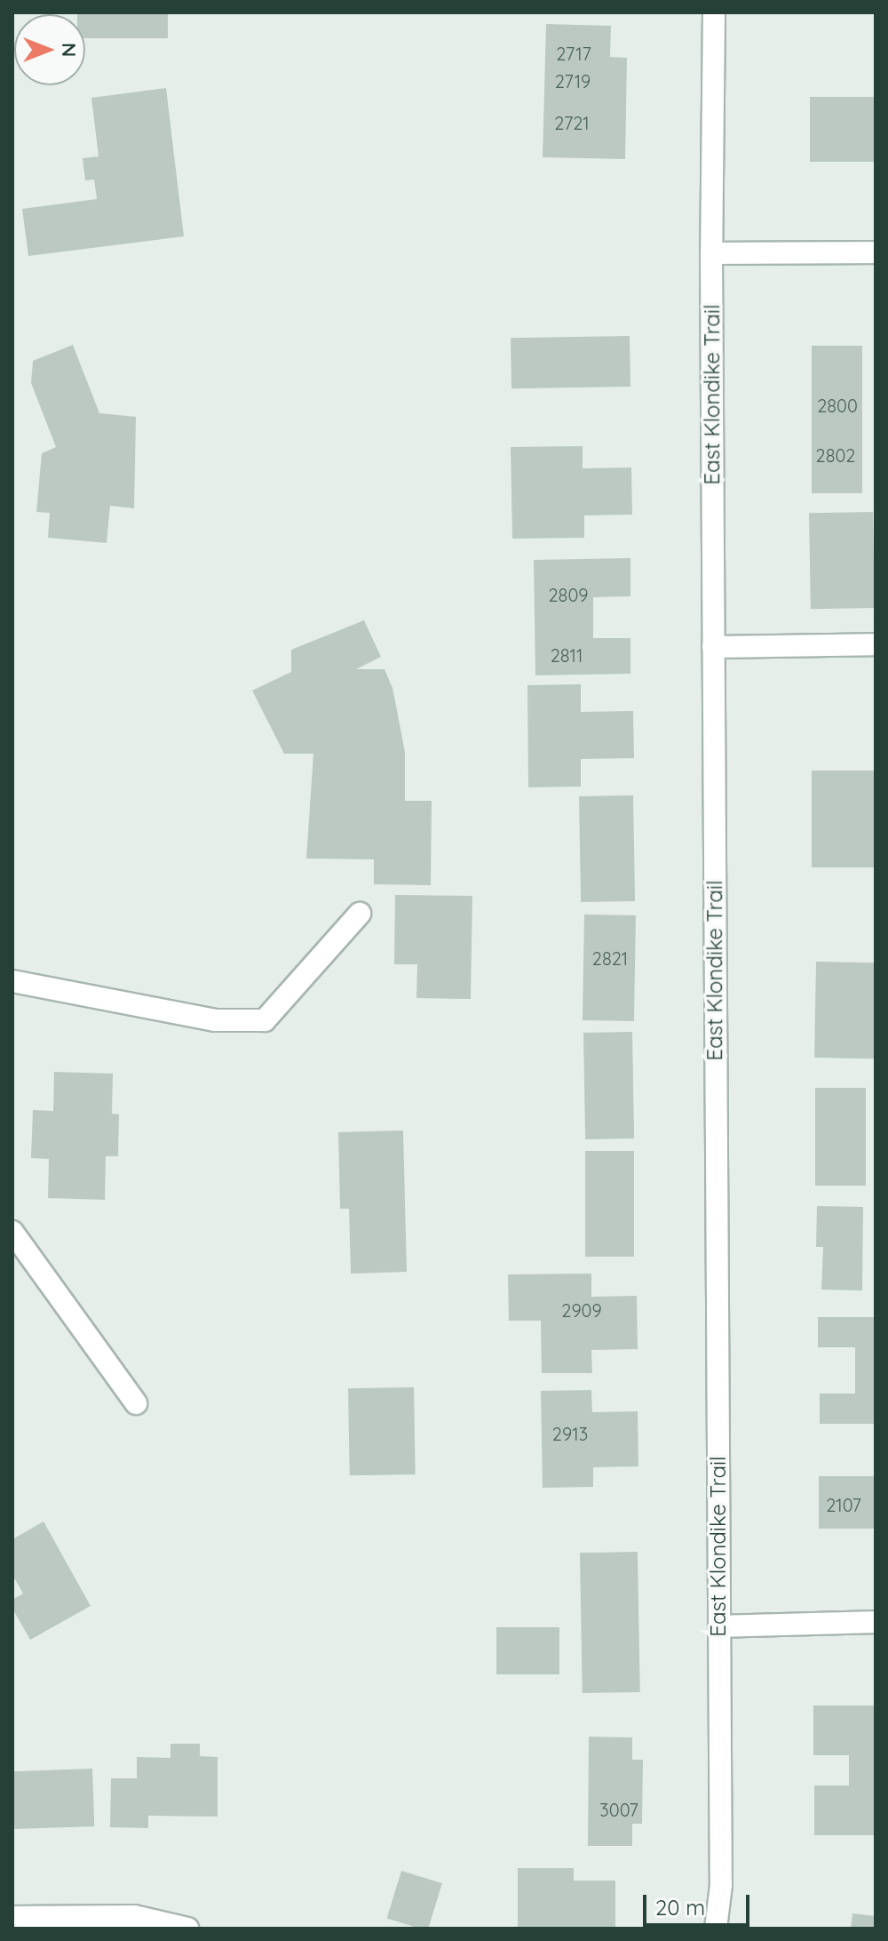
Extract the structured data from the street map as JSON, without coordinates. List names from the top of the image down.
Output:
{
  "streets": {
    "street": ["East Klondike Trail"]
  },
  "house_numbers": [
    "2717",
    "2719",
    "2721",
    "2800",
    "2802",
    "2809",
    "2811",
    "2821",
    "2909",
    "2913",
    "2107",
    "3007"
  ],
  "scale_bar": "20 m",
  "north": "right"
}
